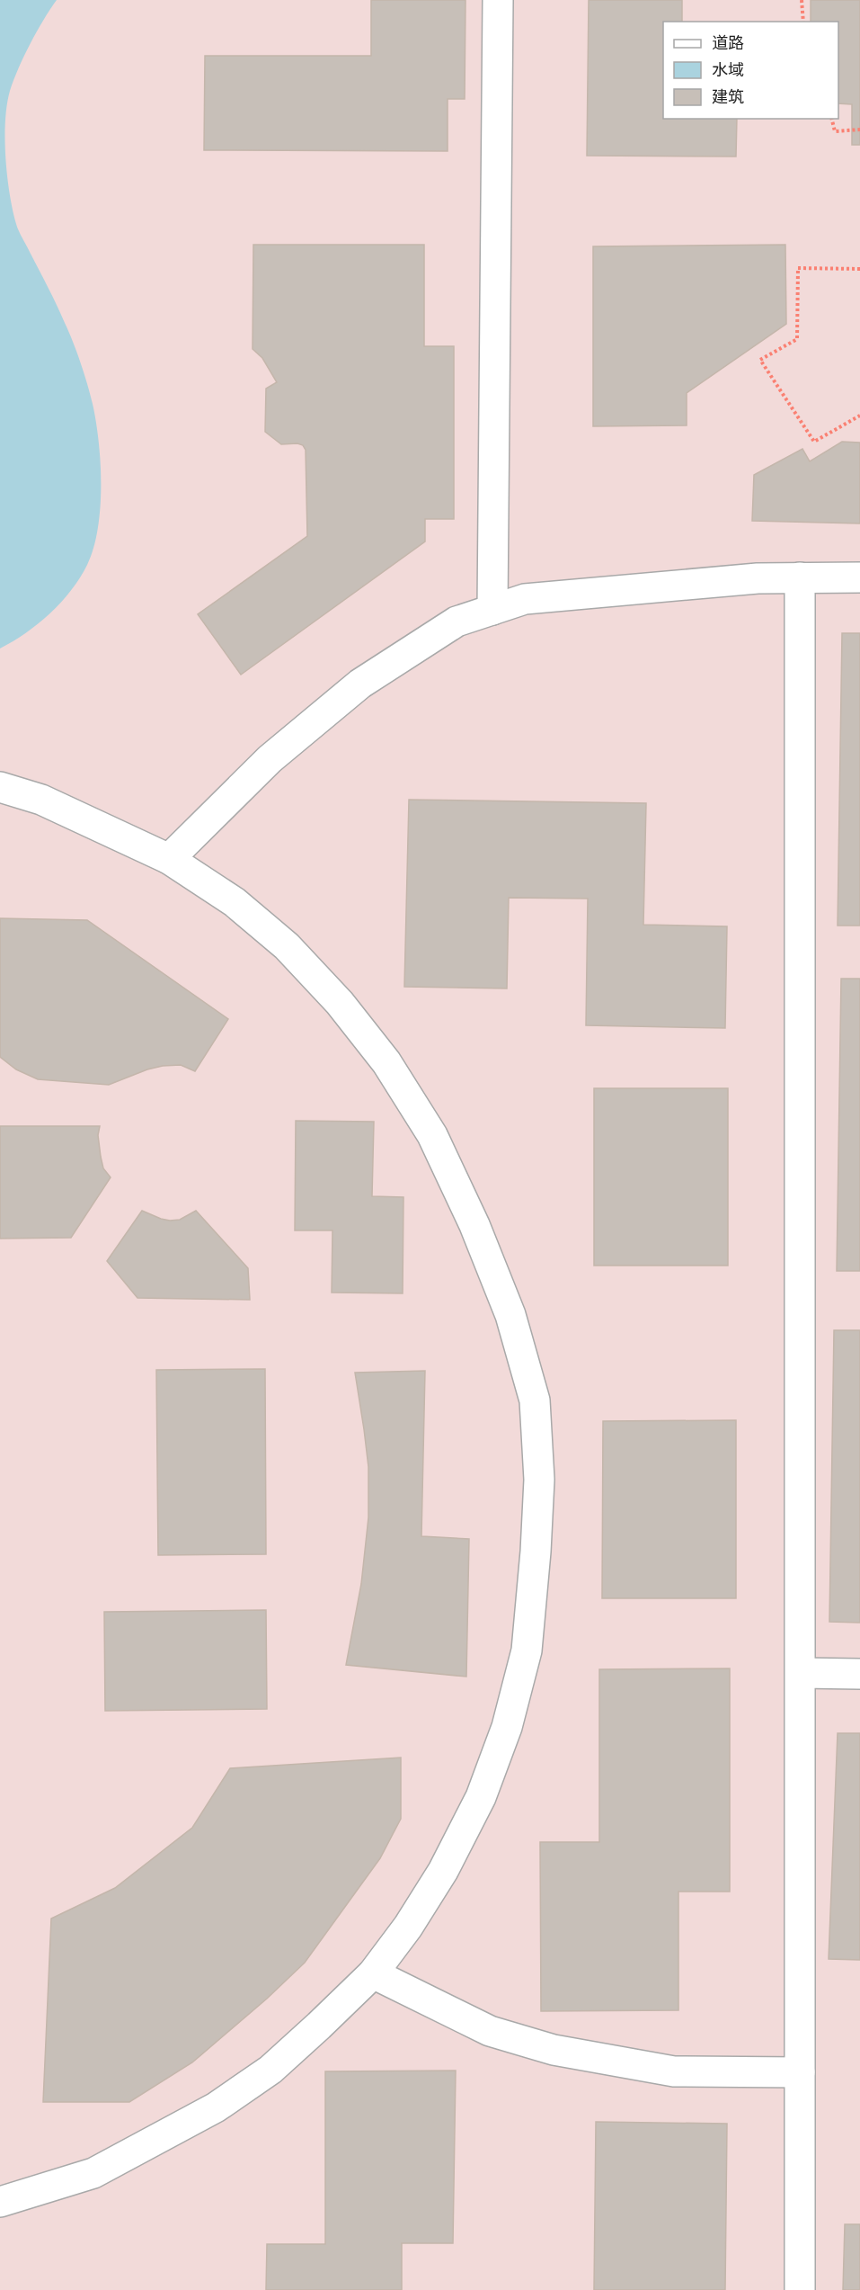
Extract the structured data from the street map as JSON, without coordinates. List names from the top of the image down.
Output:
{
  "legend": ["道路", "水域", "建筑"]
}
